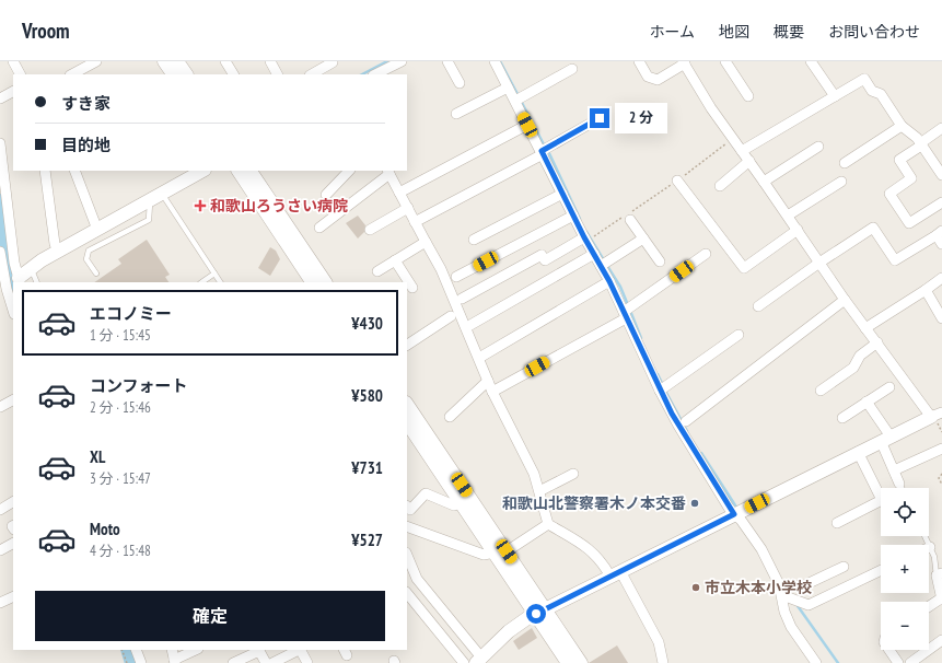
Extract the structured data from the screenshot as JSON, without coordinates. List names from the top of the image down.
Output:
{
  "places": {
    "health": ["和歌山ろうさい病院"],
    "other": ["和歌山北警察署木ノ本交番", "市立木本小学校"]
  },
  "page": {
    "header": "Vroom",
    "nav": [
      "ホーム",
      "地図",
      "概要",
      "お問い合わせ"
    ],
    "banner": ["すき家", "目的地"],
    "bubble": "2 分",
    "list": [
      {
        "name": "エコノミー",
        "note": "1 分 · 15:45",
        "value": "¥430"
      },
      {
        "name": "コンフォート",
        "note": "2 分 · 15:46",
        "value": "¥580"
      },
      {
        "name": "XL",
        "note": "3 分 · 15:47",
        "value": "¥731"
      },
      {
        "name": "Moto",
        "note": "4 分 · 15:48",
        "value": "¥527"
      }
    ],
    "map_buttons": ["+", "−"],
    "buttons": "確定"
  }
}
